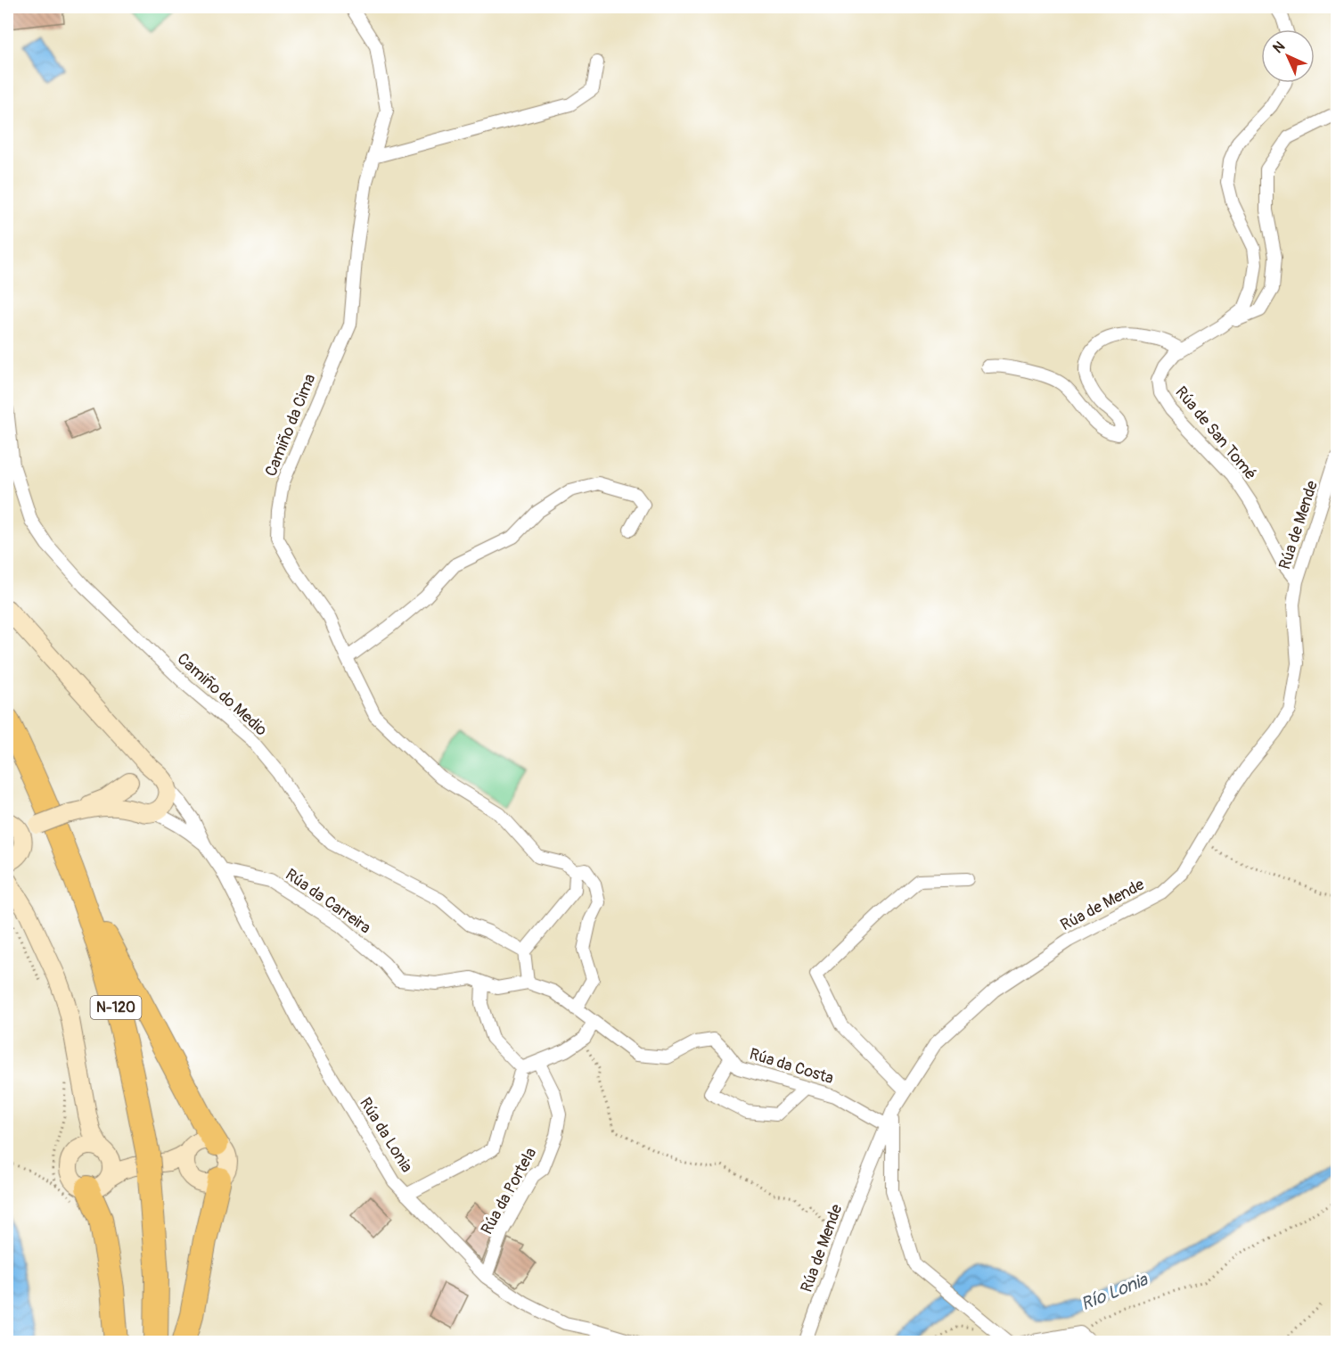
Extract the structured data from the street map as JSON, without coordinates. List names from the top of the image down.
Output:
{
  "streets": {
    "highway": ["N-120"],
    "street": [
      "Camiño da Cima",
      "Rúa de San Tomé",
      "Rúa de Mende",
      "Camiño do Medio",
      "Rúa da Carreira",
      "Rúa da Costa",
      "Rúa da Lonia",
      "Rúa da Portela"
    ]
  },
  "crossings": [
    ["Camiño da Cima", "Rúa da Costa"],
    ["Rúa de San Tomé", "Rúa de Mende"],
    ["Rúa de Mende", "Rúa da Costa"],
    ["Rúa da Carreira", "Rúa da Costa"],
    ["Rúa da Carreira", "Rúa da Lonia"],
    ["Rúa da Lonia", "Rúa da Portela"]
  ],
  "water": ["Río Lonia"],
  "north": "top left"
}
